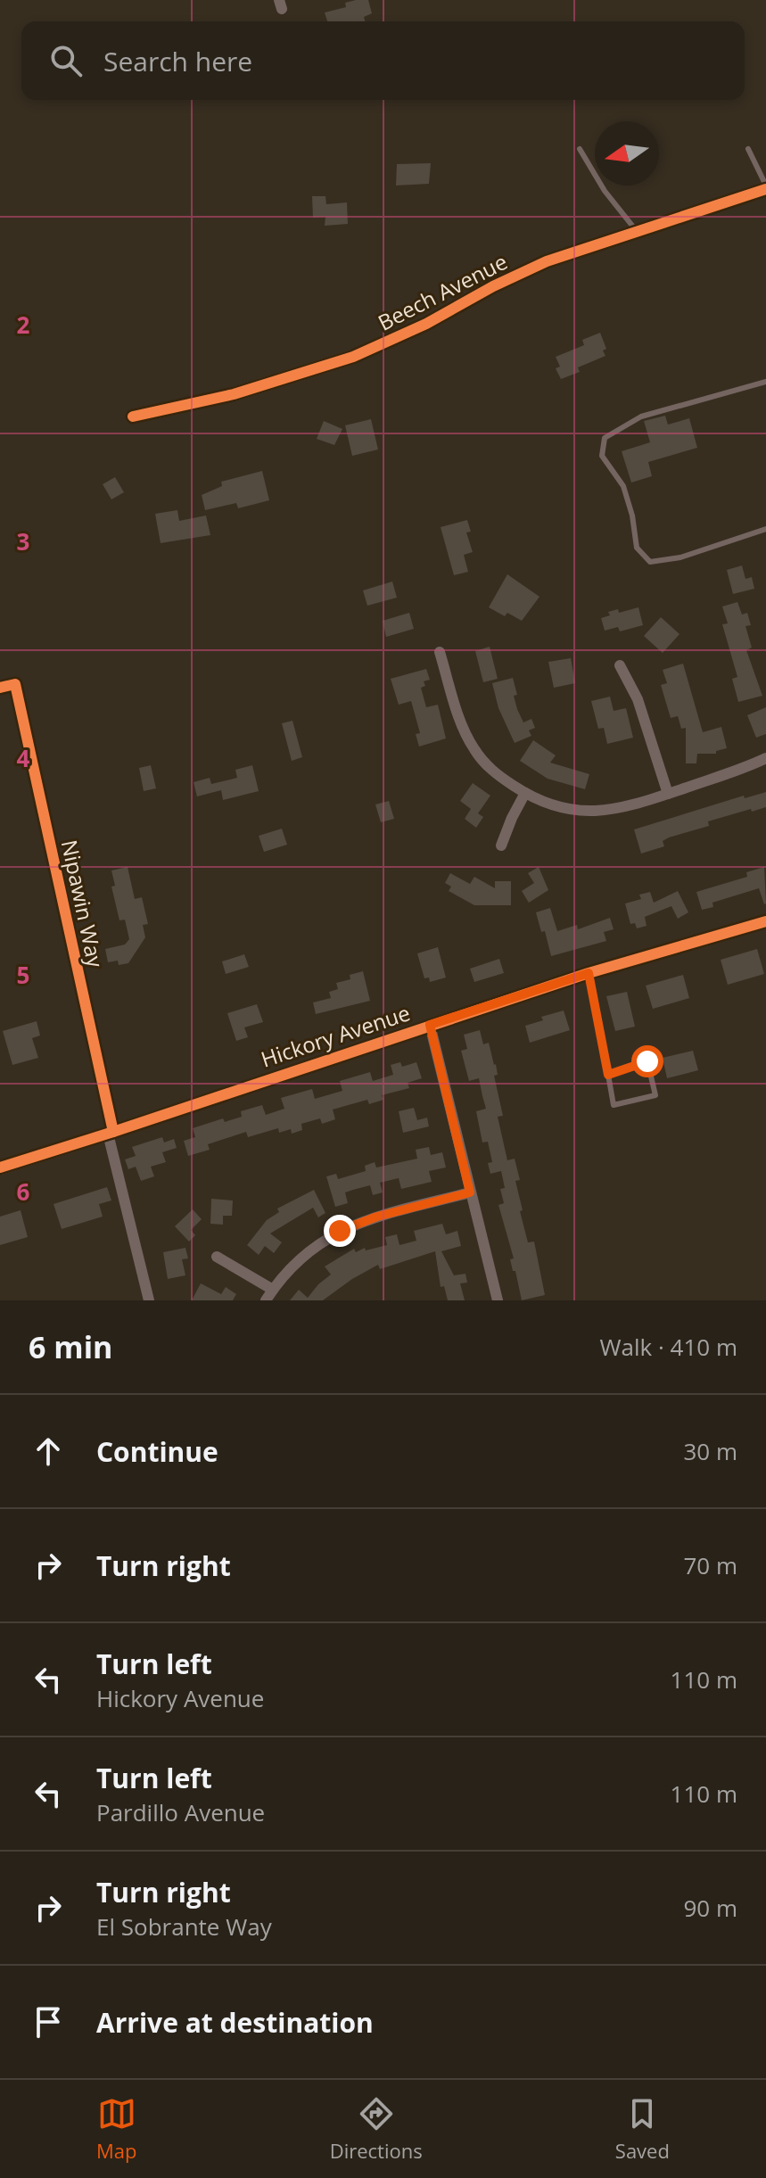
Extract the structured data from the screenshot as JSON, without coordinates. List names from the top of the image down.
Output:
{
  "streets": {
    "street": ["Beech Avenue", "Nipawin Way", "Hickory Avenue"]
  },
  "crossings": [
    ["Nipawin Way", "Hickory Avenue"]
  ],
  "north": "left",
  "page": {
    "search": "Search here",
    "heading": ["6 min", "Walk · 410 m"],
    "list": [
      ["Continue", "30 m"],
      ["Turn right", "70 m"],
      ["Turn left", "Hickory Avenue", "110 m"],
      ["Turn left", "Pardillo Avenue", "110 m"],
      ["Turn right", "El Sobrante Way", "90 m"],
      "Arrive at destination"
    ],
    "nav": ["Map", "Directions", "Saved"]
  },
  "grid": {
    "rows": [
      "2",
      "3",
      "4",
      "5",
      "6"
    ]
  }
}
